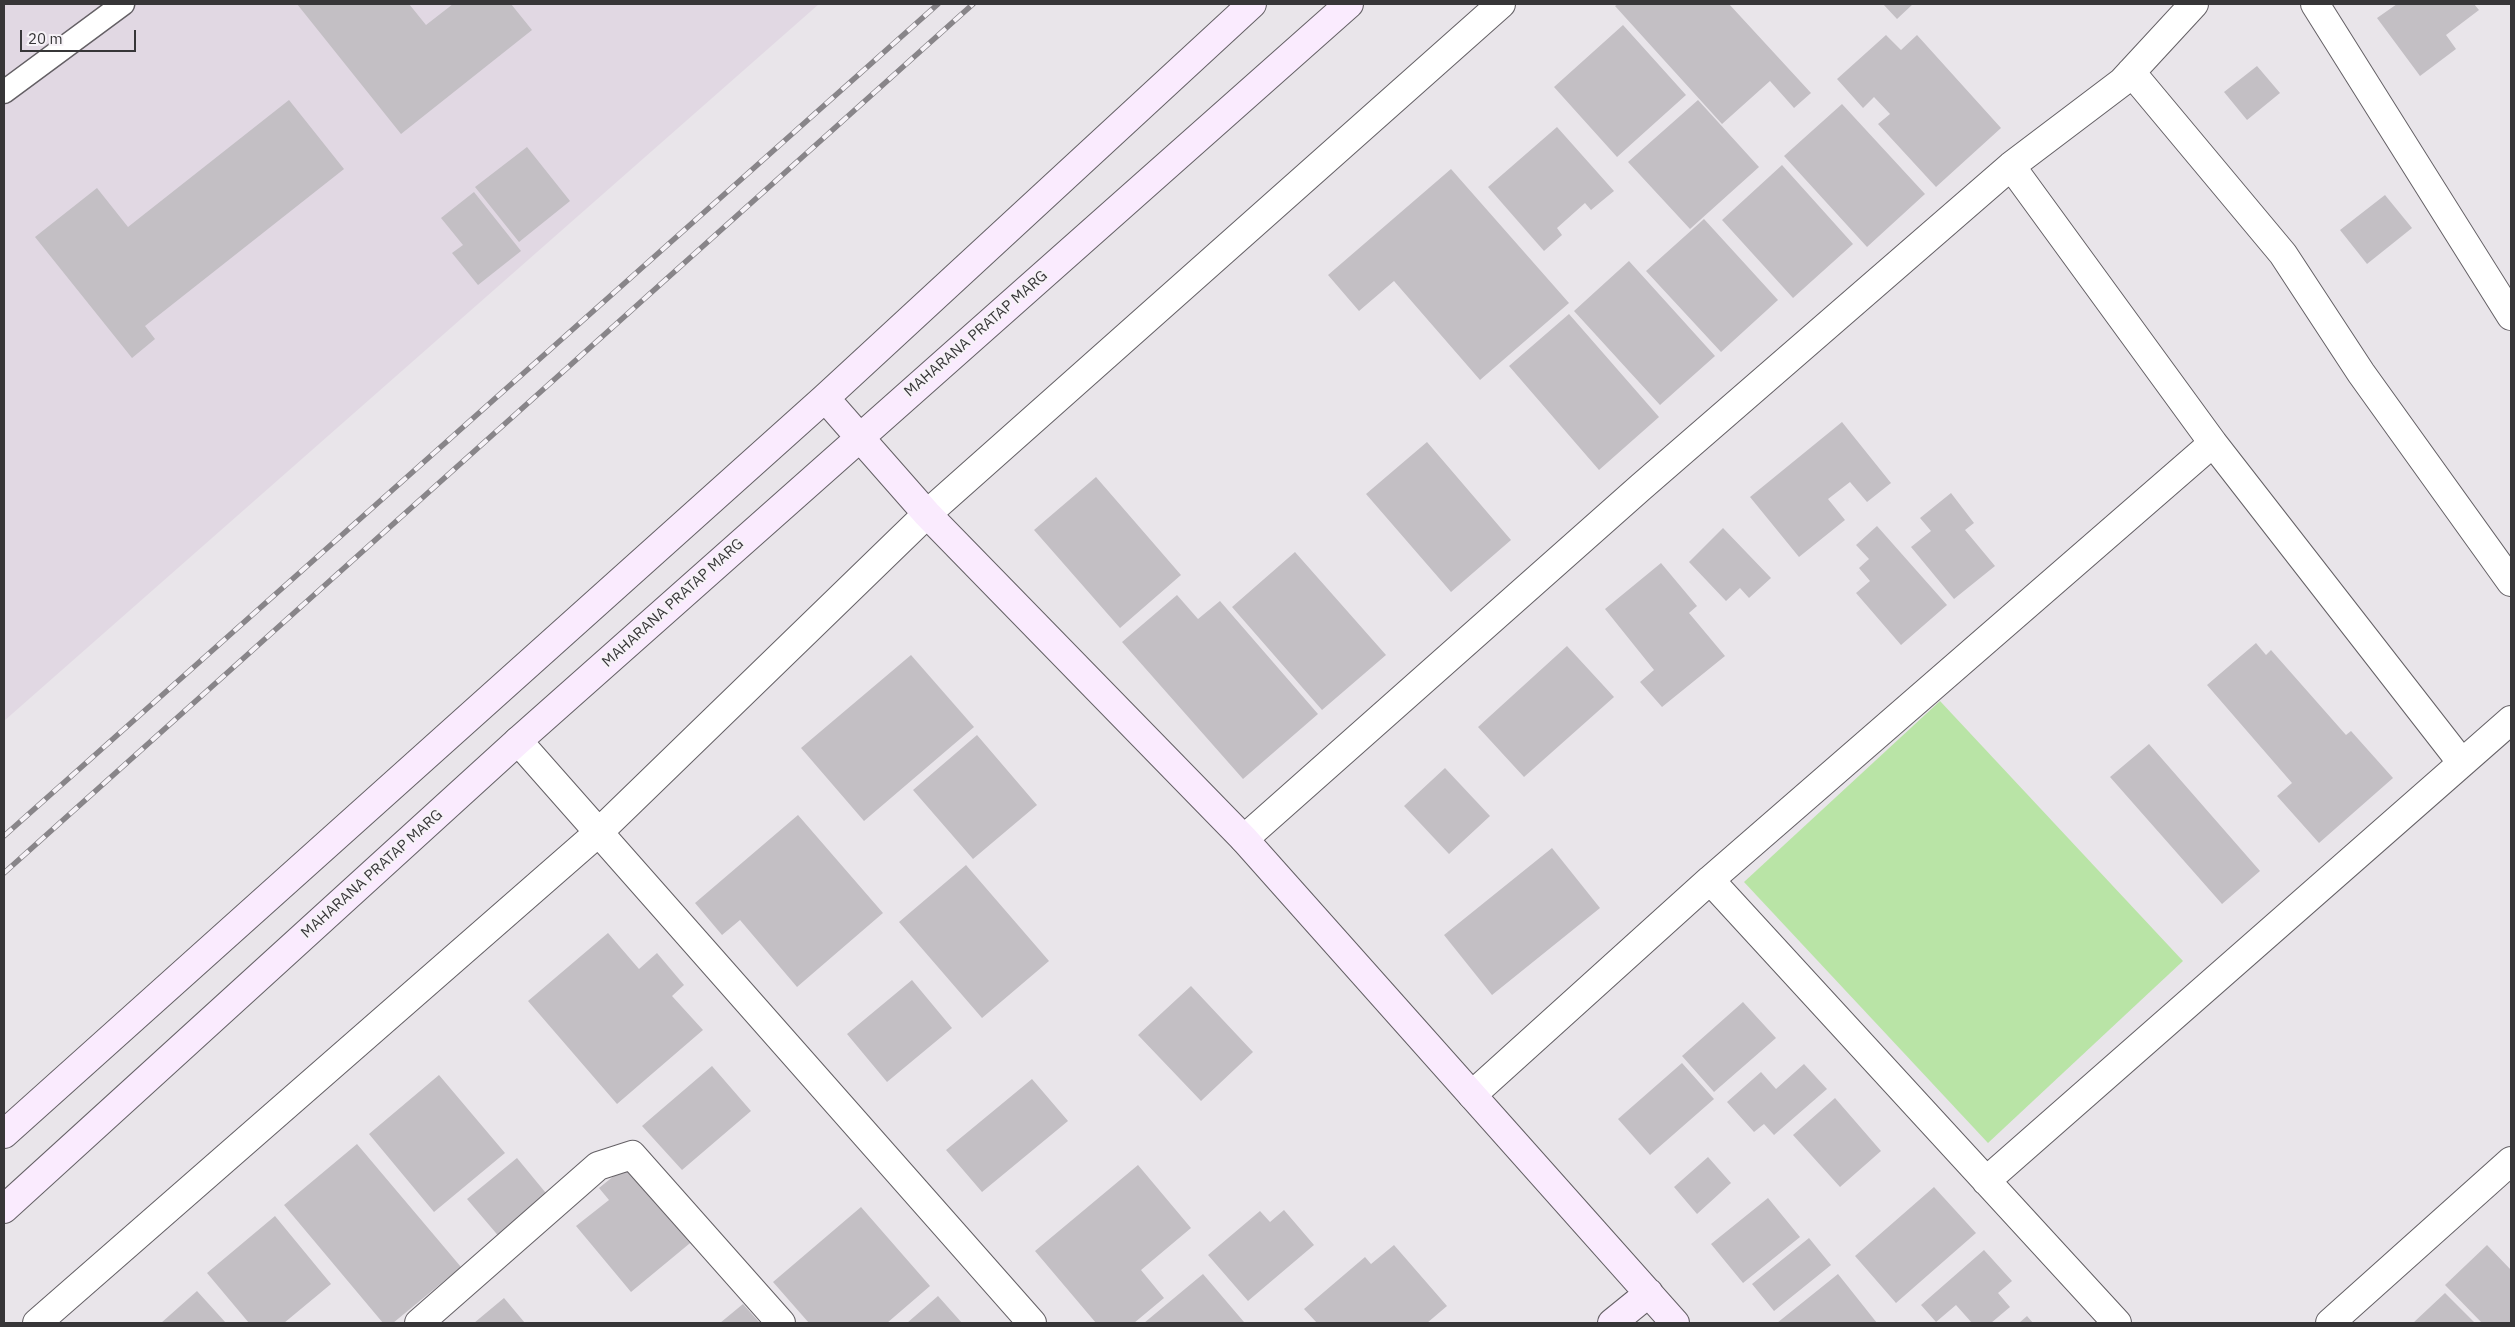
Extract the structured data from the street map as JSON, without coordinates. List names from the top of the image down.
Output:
{
  "streets": {
    "main road": ["MAHARANA PRATAP MARG"]
  },
  "scale_bar": "20 m"
}
